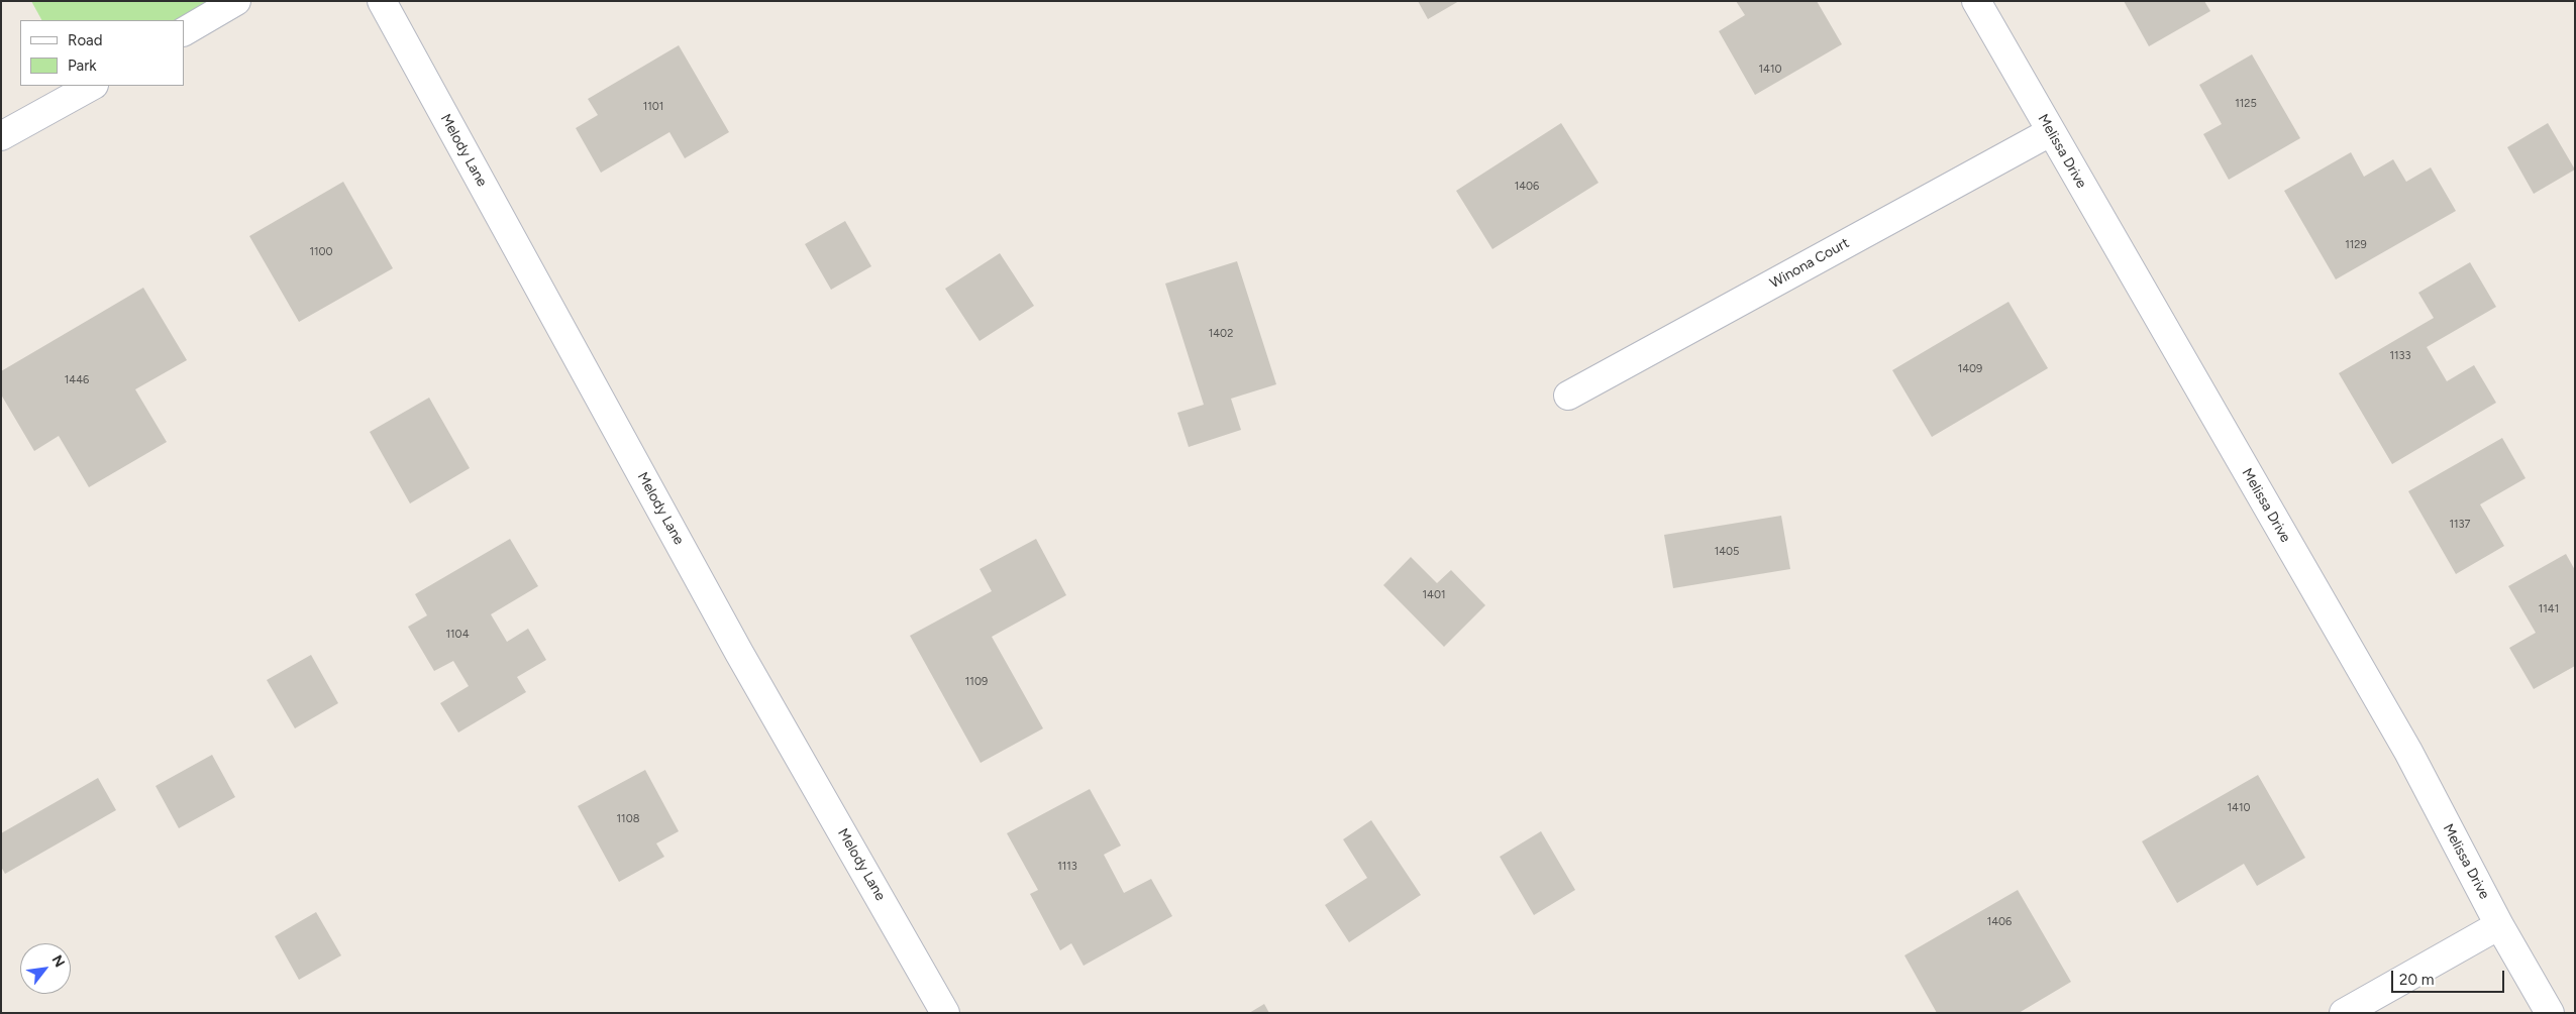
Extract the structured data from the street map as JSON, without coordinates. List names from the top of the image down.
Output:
{
  "streets": {
    "street": ["Melody Lane", "Melissa Drive", "Winona Court"]
  },
  "crossings": [
    ["Melissa Drive", "Winona Court"]
  ],
  "house_numbers": [
    "1410",
    "1125",
    "1101",
    "1406",
    "1129",
    "1100",
    "1402",
    "1133",
    "1409",
    "1446",
    "1137",
    "1405",
    "1401",
    "1141",
    "1104",
    "1109",
    "1410",
    "1108",
    "1113",
    "1406"
  ],
  "legend": ["Road", "Park"],
  "scale_bar": "20 m",
  "north": "top right"
}
